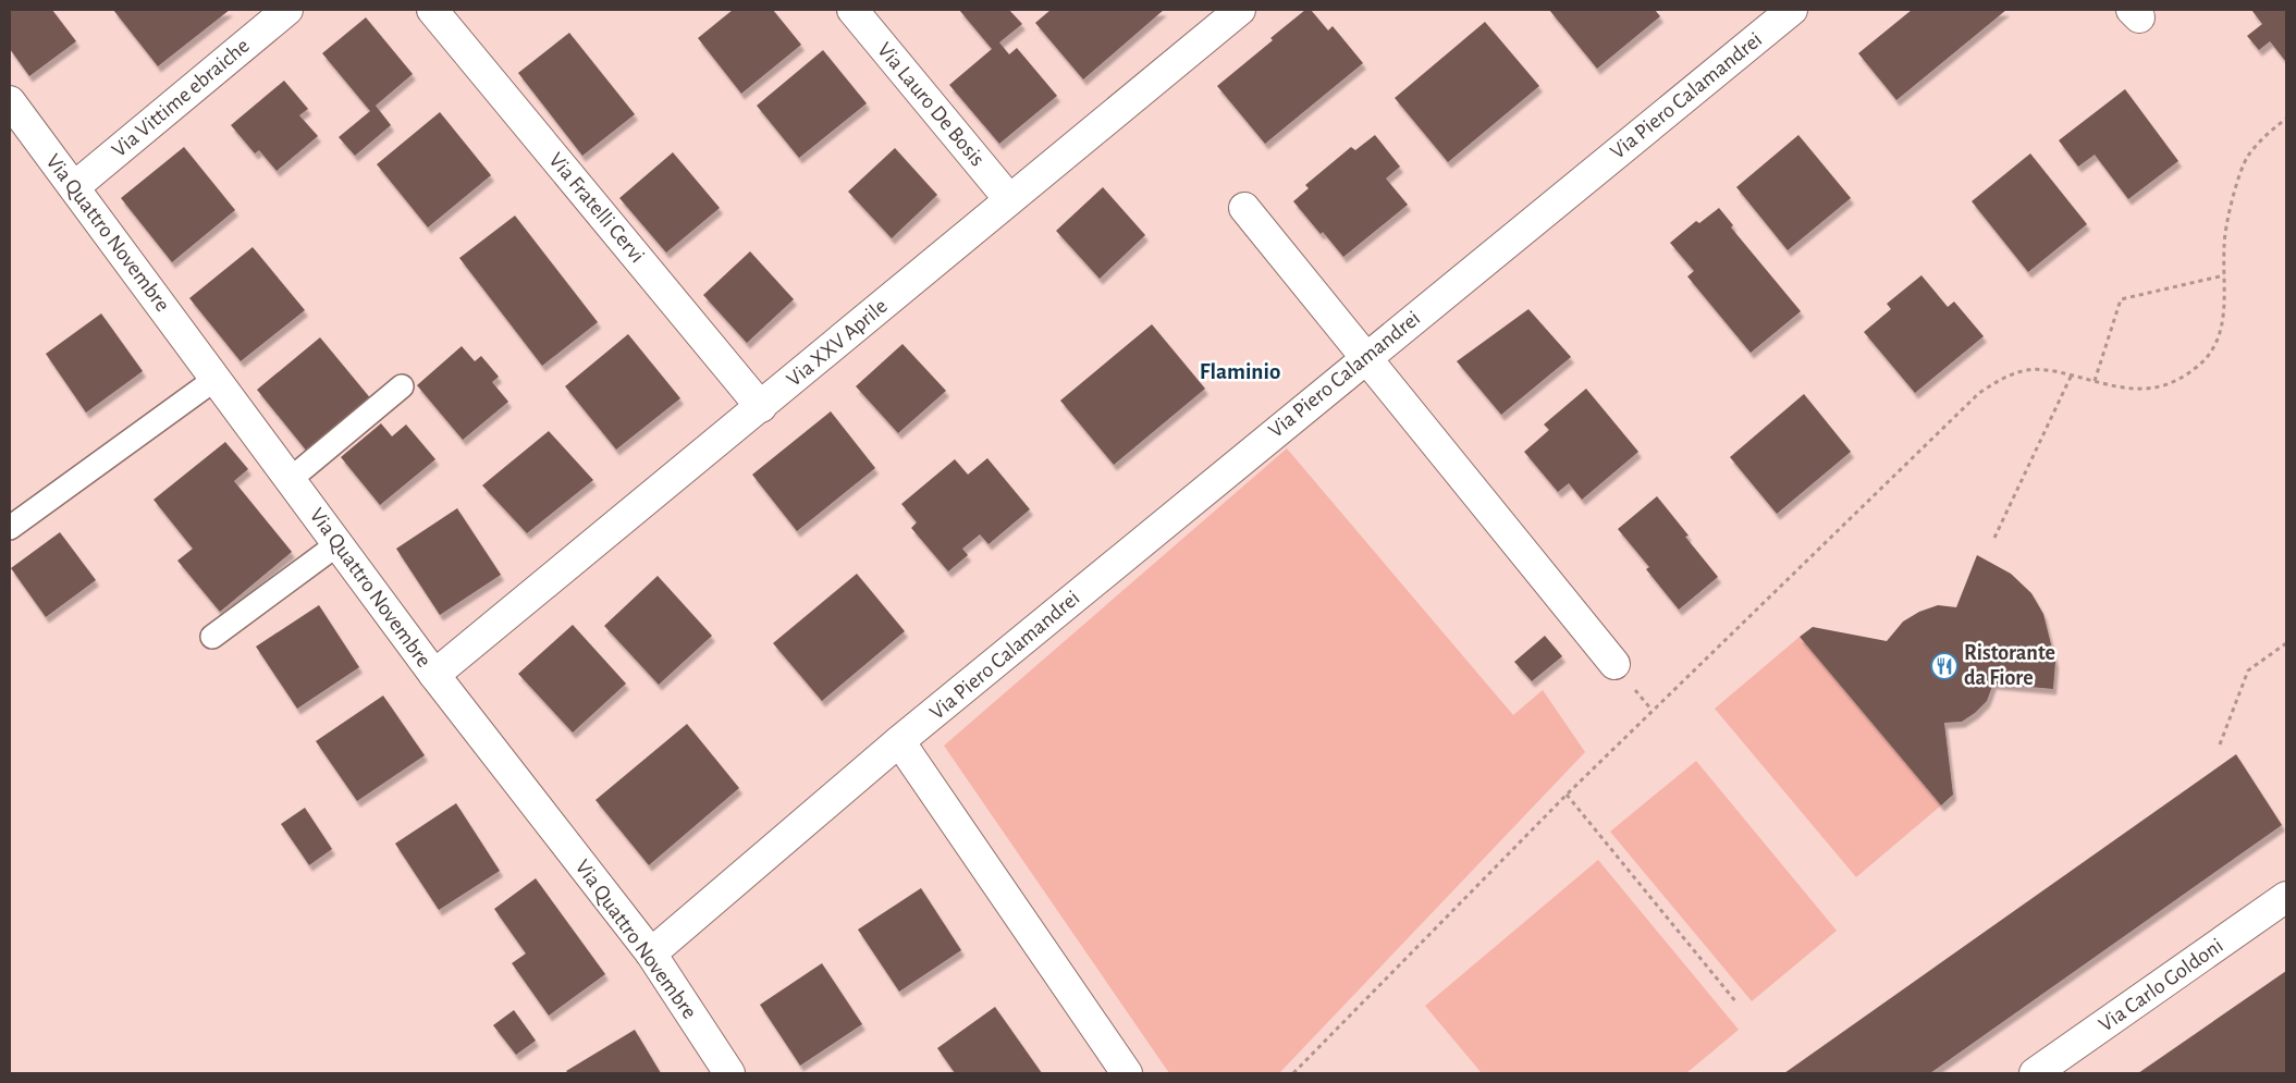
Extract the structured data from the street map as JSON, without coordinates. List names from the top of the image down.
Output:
{
  "streets": {
    "street": [
      "Via Piero Calamandrei",
      "Via Vittime ebraiche",
      "Via Lauro De Bosis",
      "Via Fratelli Cervi",
      "Via Quattro Novembre",
      "Via XXV Aprile",
      "Via Carlo Goldoni"
    ]
  },
  "crossings": [
    ["Via Piero Calamandrei", "Via Quattro Novembre"],
    ["Via Vittime ebraiche", "Via Quattro Novembre"],
    ["Via Lauro De Bosis", "Via XXV Aprile"],
    ["Via Fratelli Cervi", "Via XXV Aprile"],
    ["Via Quattro Novembre", "Via XXV Aprile"]
  ],
  "districts": ["Flaminio"],
  "places": {
    "restaurant": ["Ristorante da Fiore"]
  }
}
